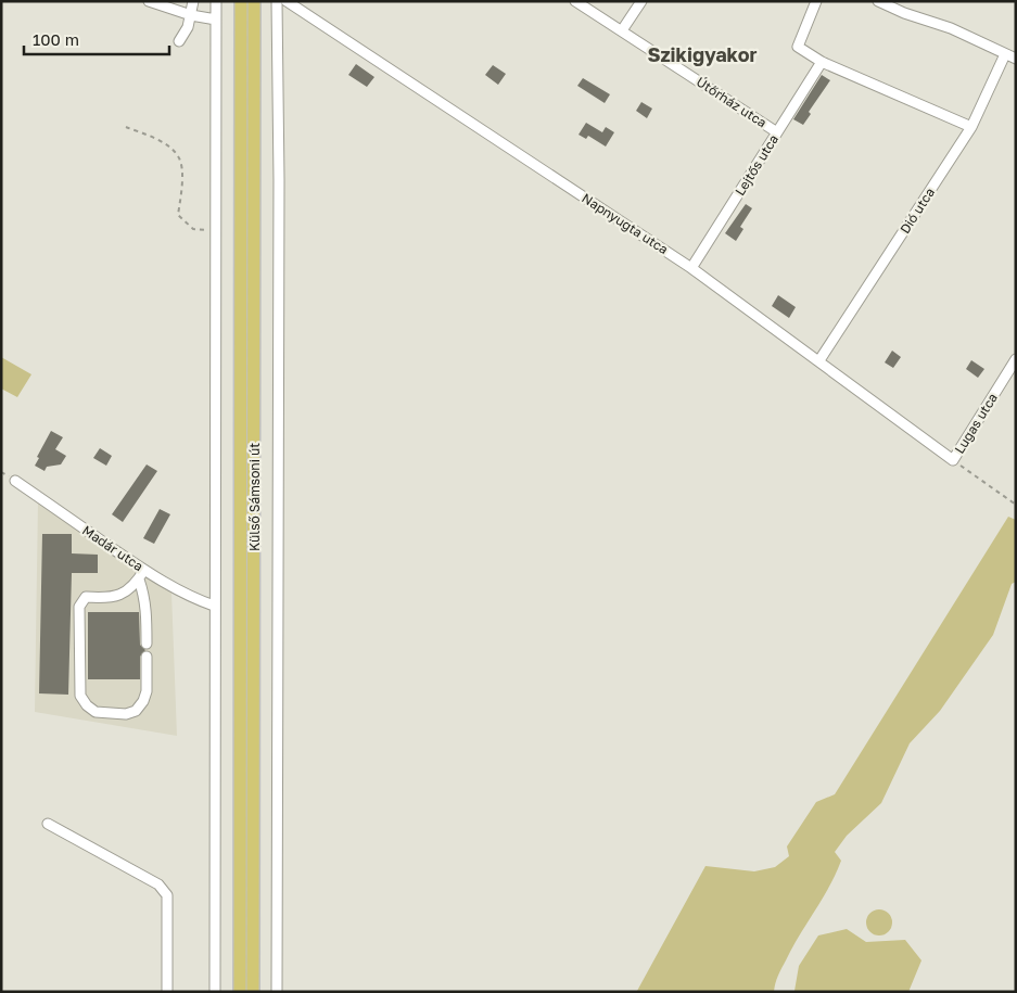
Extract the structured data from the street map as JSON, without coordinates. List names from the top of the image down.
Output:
{
  "streets": {
    "main road": ["Külső Sámsoni út"],
    "street": [
      "Útőrház utca",
      "Lejtős utca",
      "Dió utca",
      "Napnyugta utca",
      "Lugas utca",
      "Madár utca"
    ]
  },
  "crossings": [
    ["Útőrház utca", "Lejtős utca"],
    ["Lejtős utca", "Napnyugta utca"],
    ["Dió utca", "Napnyugta utca"],
    ["Napnyugta utca", "Lugas utca"]
  ],
  "districts": ["Szikigyakor"],
  "scale_bar": "100 m"
}
